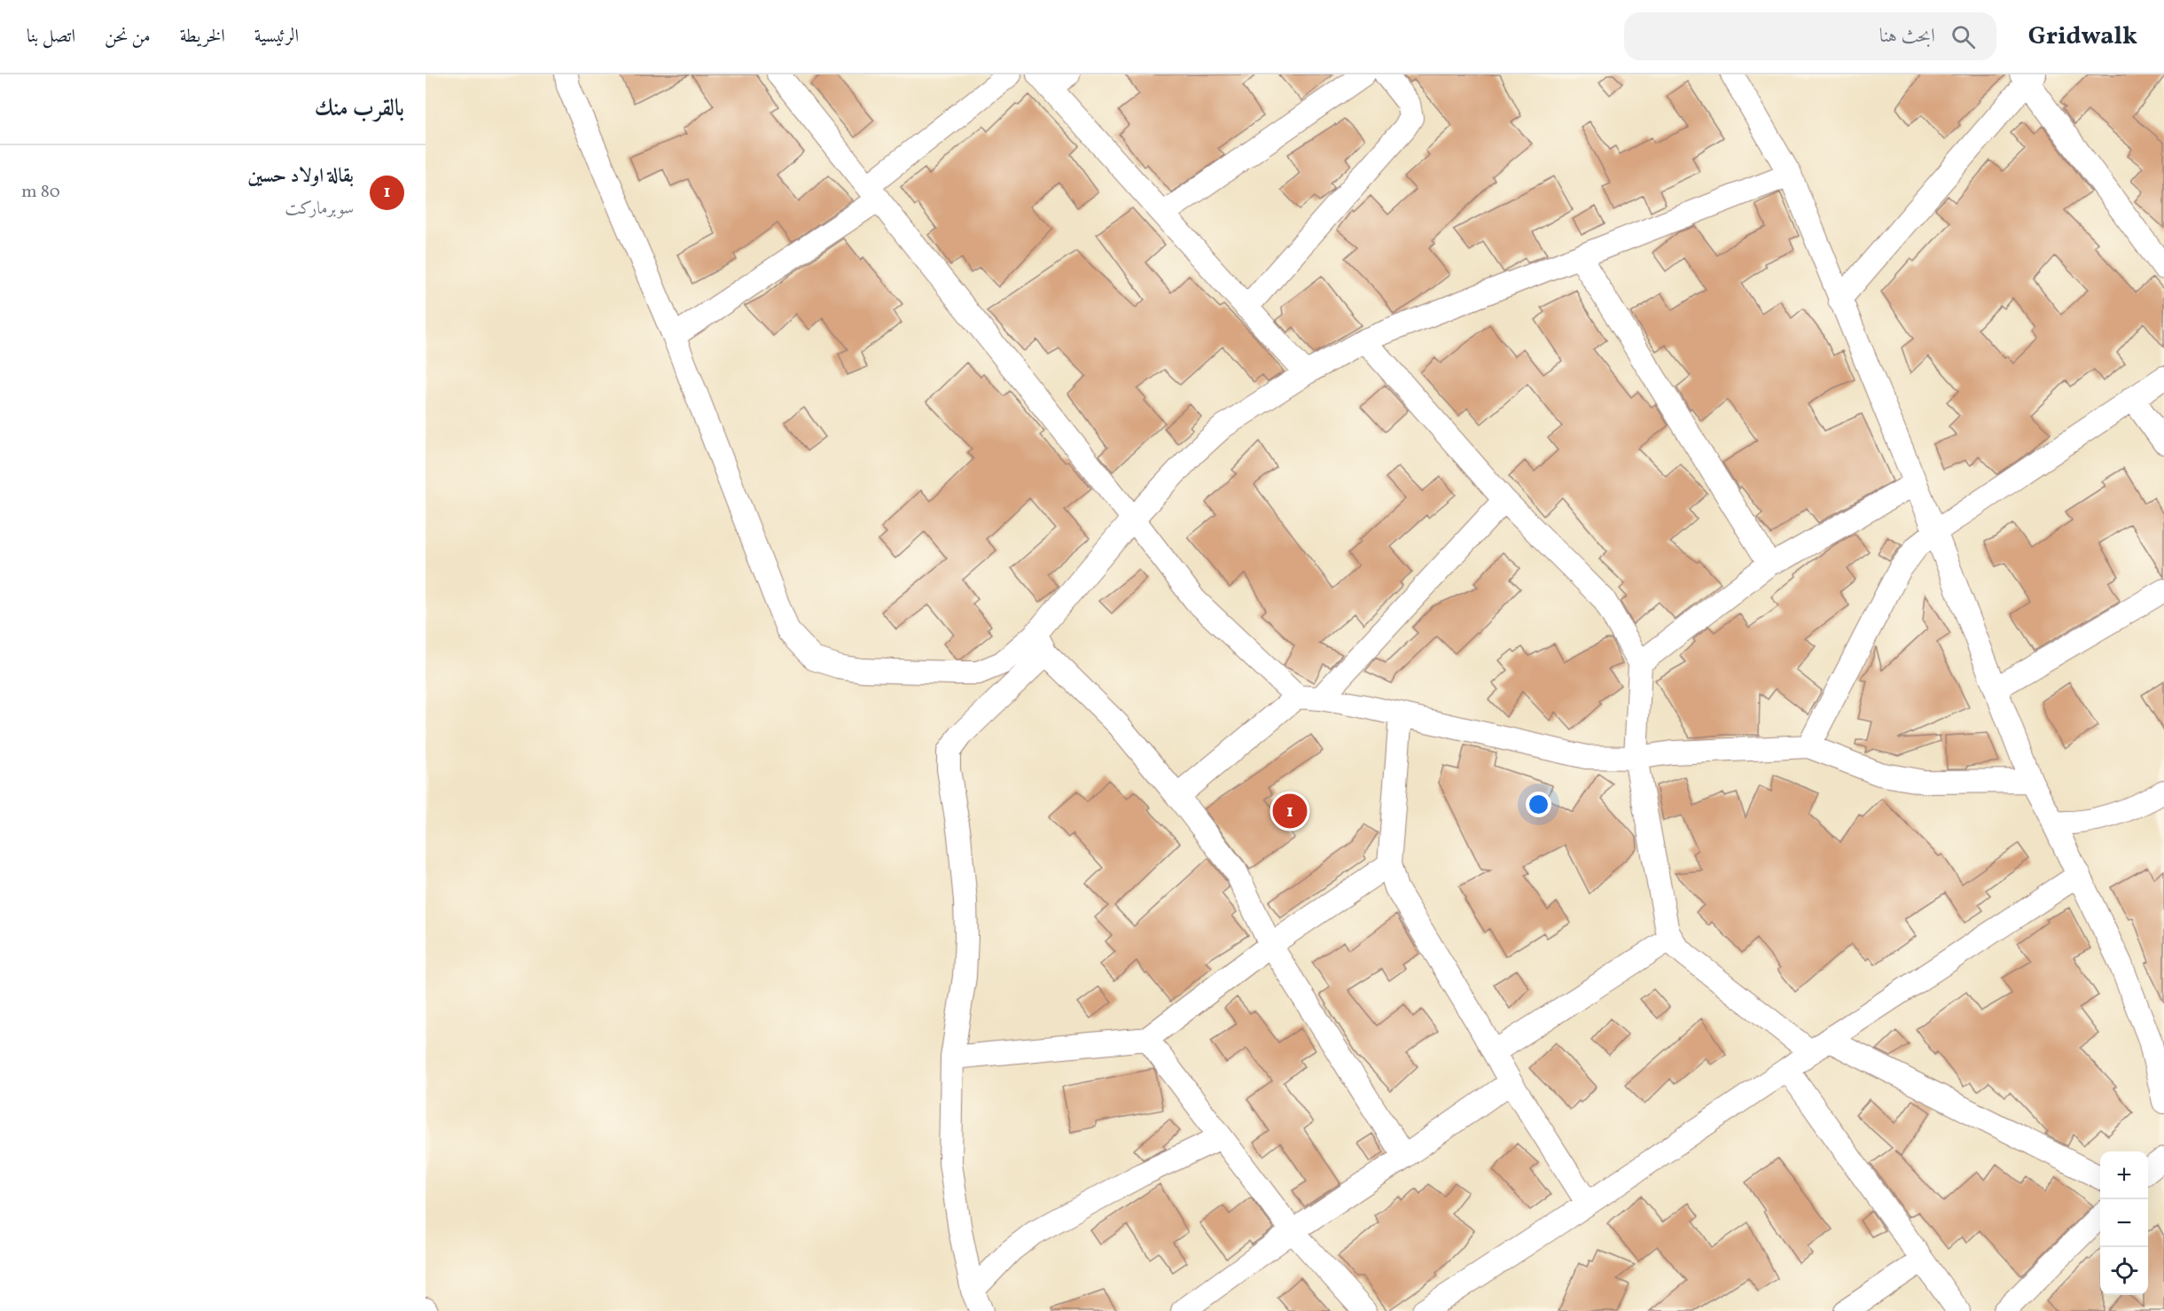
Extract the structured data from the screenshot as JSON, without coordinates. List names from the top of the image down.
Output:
{
  "page": {
    "header": "Gridwalk",
    "search": "ابحث هنا",
    "nav": [
      "الرئيسية",
      "الخريطة",
      "من نحن",
      "اتصل بنا"
    ],
    "heading": "بالقرب منك",
    "list": [
      {
        "mark": "1",
        "name": "بقالة اولاد حسين",
        "note": "سوبرماركت",
        "value": "80 m"
      }
    ],
    "pins": "1",
    "map_buttons": ["+", "−"]
  }
}
